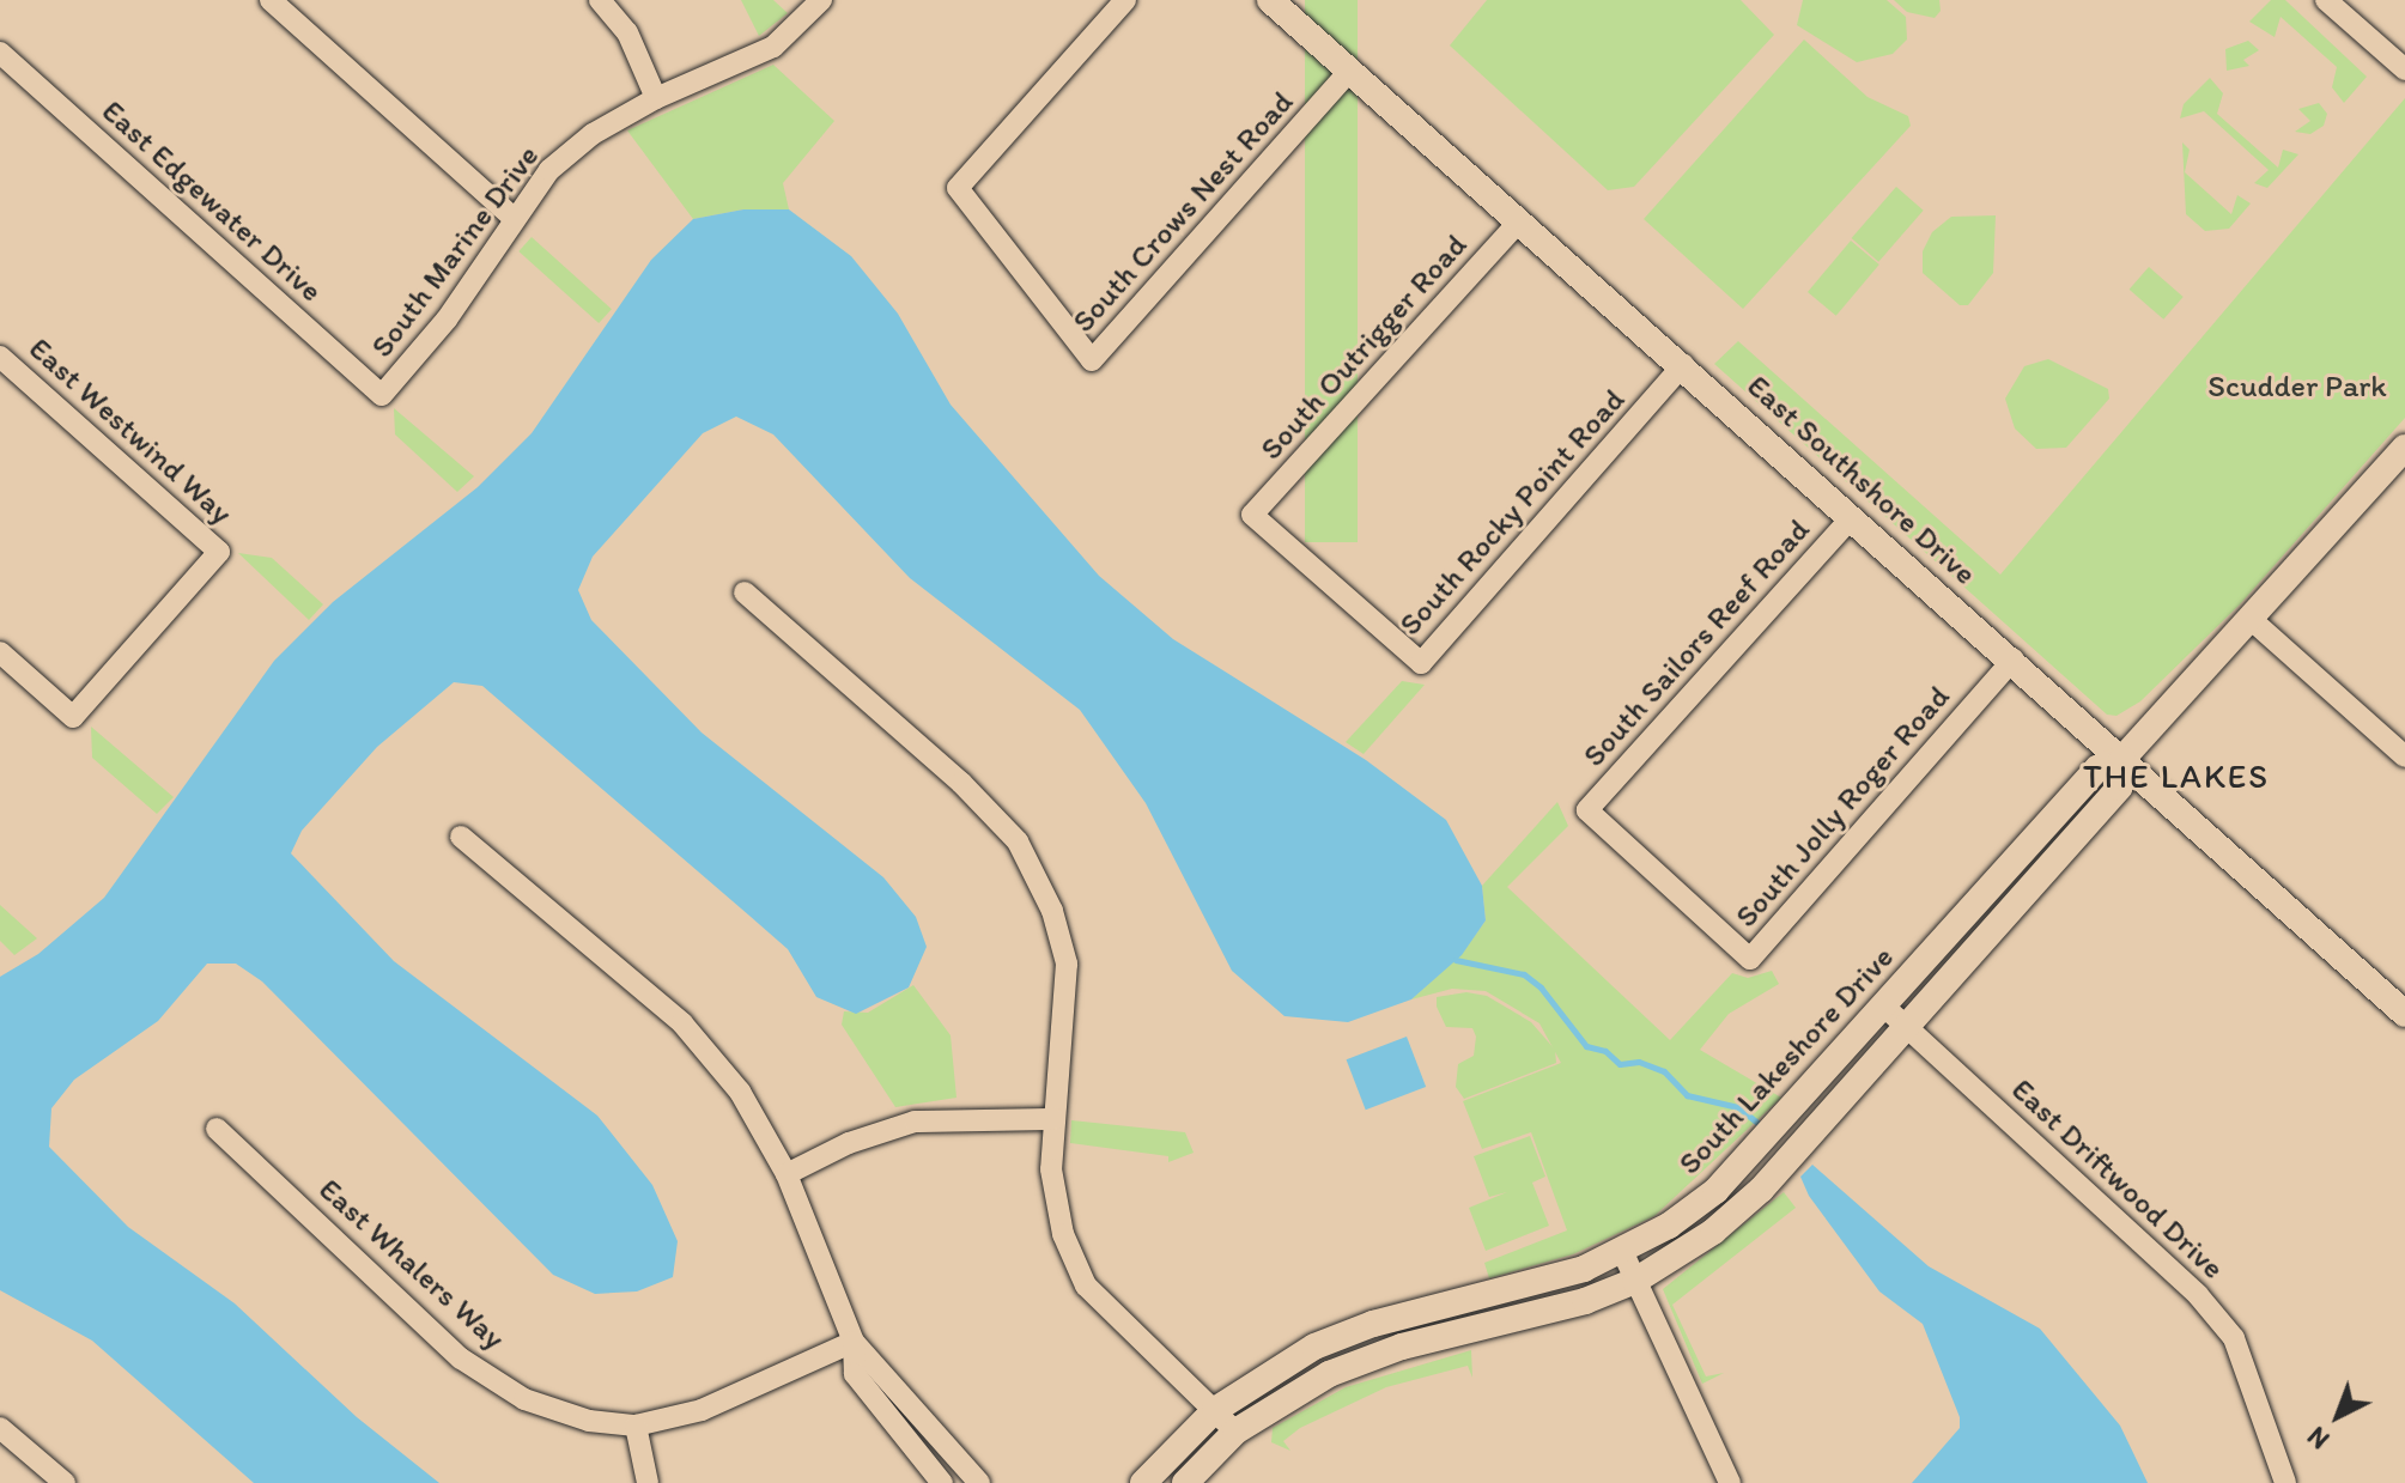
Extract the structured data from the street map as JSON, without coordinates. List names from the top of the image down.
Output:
{
  "streets": {
    "street": [
      "East Edgewater Drive",
      "South Crows Nest Road",
      "South Marine Drive",
      "South Outrigger Road",
      "East Westwind Way",
      "East Southshore Drive",
      "South Rocky Point Road",
      "South Sailors Reef Road",
      "South Jolly Roger Road",
      "South Lakeshore Drive",
      "East Driftwood Drive",
      "East Whalers Way"
    ]
  },
  "crossings": [
    ["East Edgewater Drive", "South Marine Drive"],
    ["South Crows Nest Road", "East Southshore Drive"],
    ["South Outrigger Road", "East Southshore Drive"],
    ["South Outrigger Road", "South Rocky Point Road"],
    ["East Southshore Drive", "South Rocky Point Road"],
    ["East Southshore Drive", "South Sailors Reef Road"],
    ["East Southshore Drive", "South Jolly Roger Road"],
    ["East Southshore Drive", "South Lakeshore Drive"],
    ["South Sailors Reef Road", "South Jolly Roger Road"],
    ["South Lakeshore Drive", "East Driftwood Drive"]
  ],
  "districts": ["THE LAKES"],
  "parks": ["Scudder Park"],
  "north": "bottom left"
}
